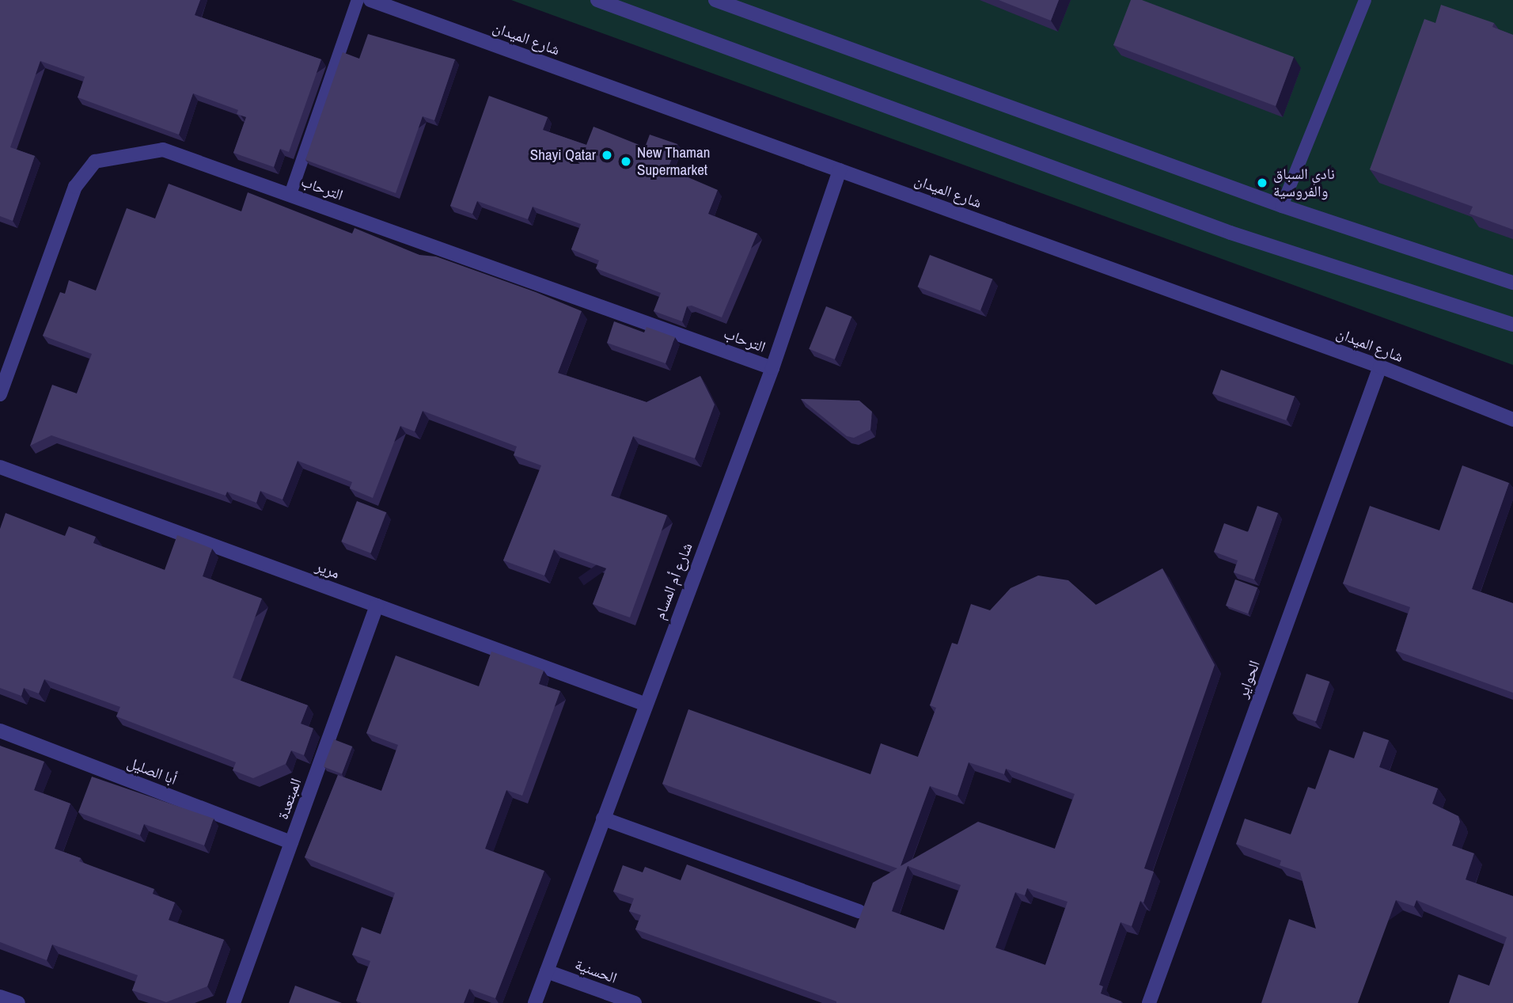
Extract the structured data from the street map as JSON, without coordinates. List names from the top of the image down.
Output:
{
  "streets": {
    "street": [
      "شارع الميدان",
      "الترحاب",
      "مرير",
      "شارع أم المسام",
      "الحواير",
      "أبا الصليل",
      "المبتعدة",
      "الحسنية"
    ]
  },
  "crossings": [
    ["شارع الميدان", "شارع أم المسام"],
    ["شارع الميدان", "الحواير"],
    ["الترحاب", "شارع أم المسام"],
    ["مرير", "شارع أم المسام"],
    ["مرير", "المبتعدة"],
    ["شارع أم المسام", "الحسنية"],
    ["أبا الصليل", "المبتعدة"]
  ],
  "places": ["Shayi Qatar", "New Thaman Supermarket", "نادي السباق والفروسية"]
}
